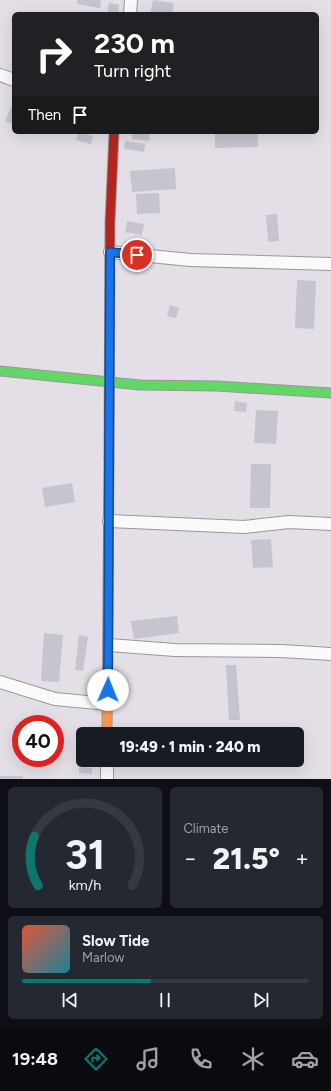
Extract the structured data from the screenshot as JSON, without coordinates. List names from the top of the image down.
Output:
{
  "page": {
    "turn": ["230 m", "Turn right"],
    "then": "Then",
    "limit": "40",
    "trip": "19:49 · 1 min · 240 m",
    "tile": "Climate",
    "heat": ["−", "21.5°", "+"],
    "song": ["Slow Tide", "Marlow"],
    "tabs": "19:48",
    "gauge": ["31", "km/h"]
  }
}
